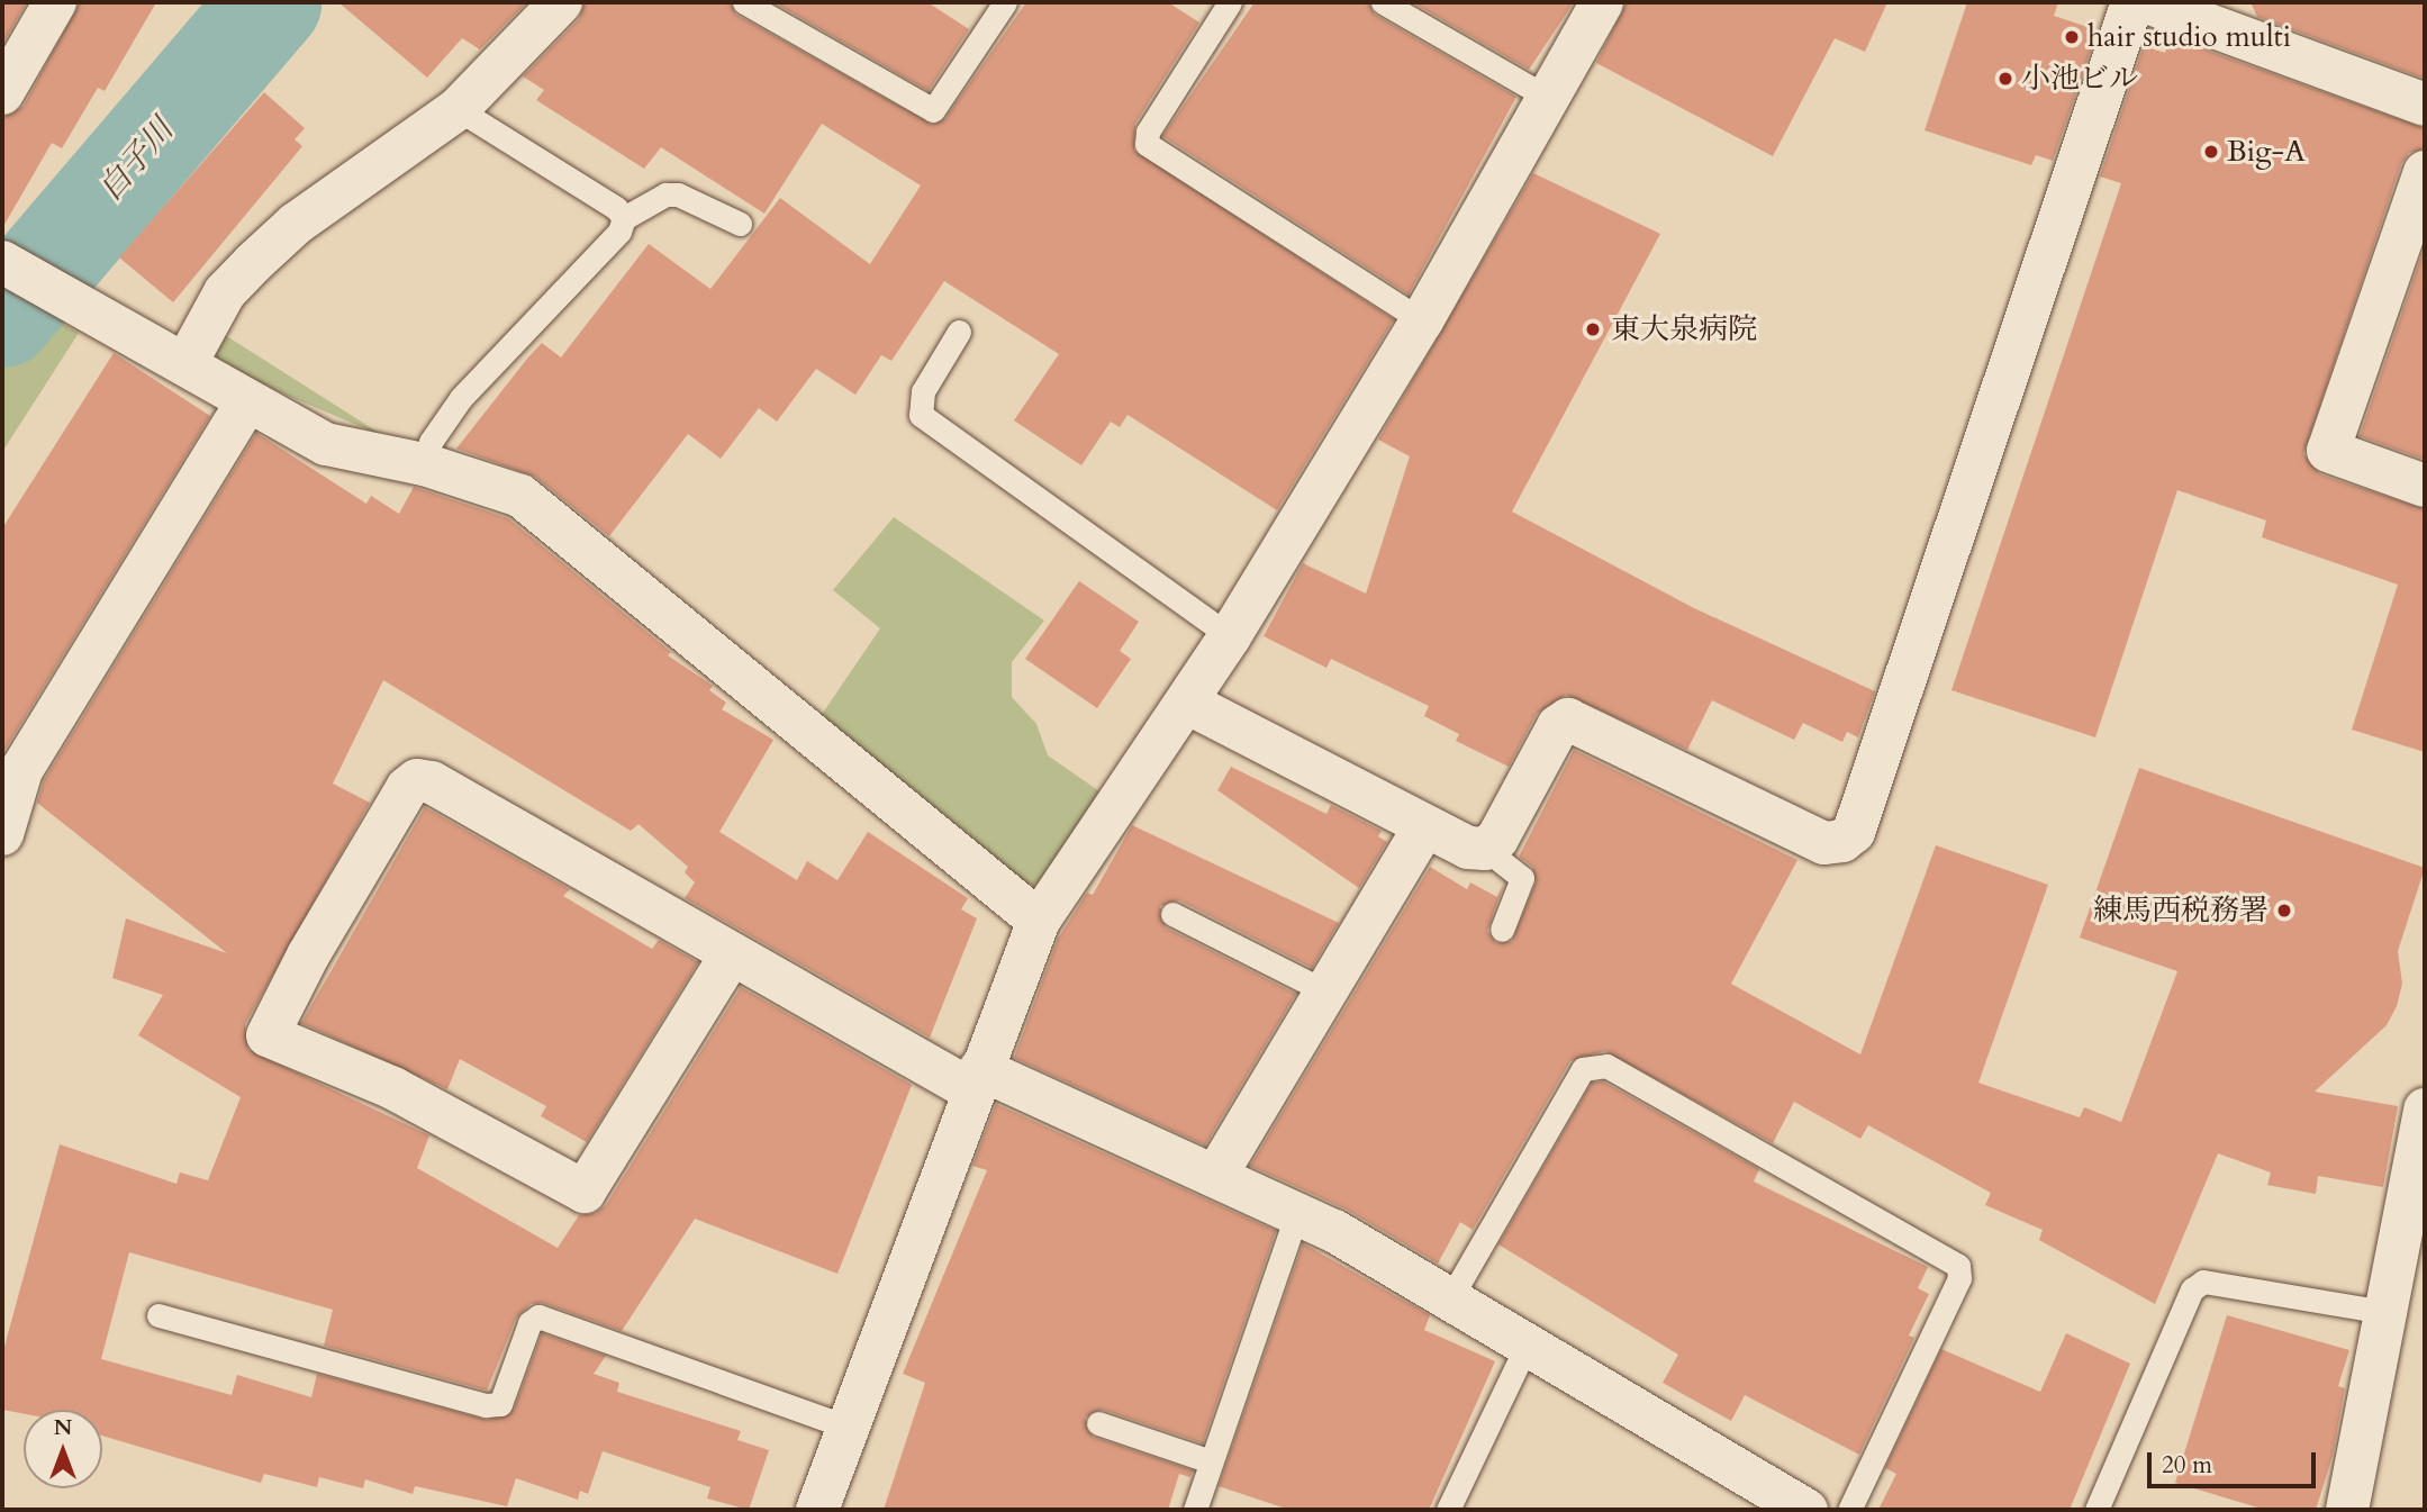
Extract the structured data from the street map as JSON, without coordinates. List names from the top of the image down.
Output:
{
  "water": ["白子川"],
  "places": [
    "hair studio multi",
    "小池ビル",
    "Big-A",
    "東大泉病院",
    "練馬西税務署"
  ],
  "scale_bar": "20 m",
  "north": "top"
}
